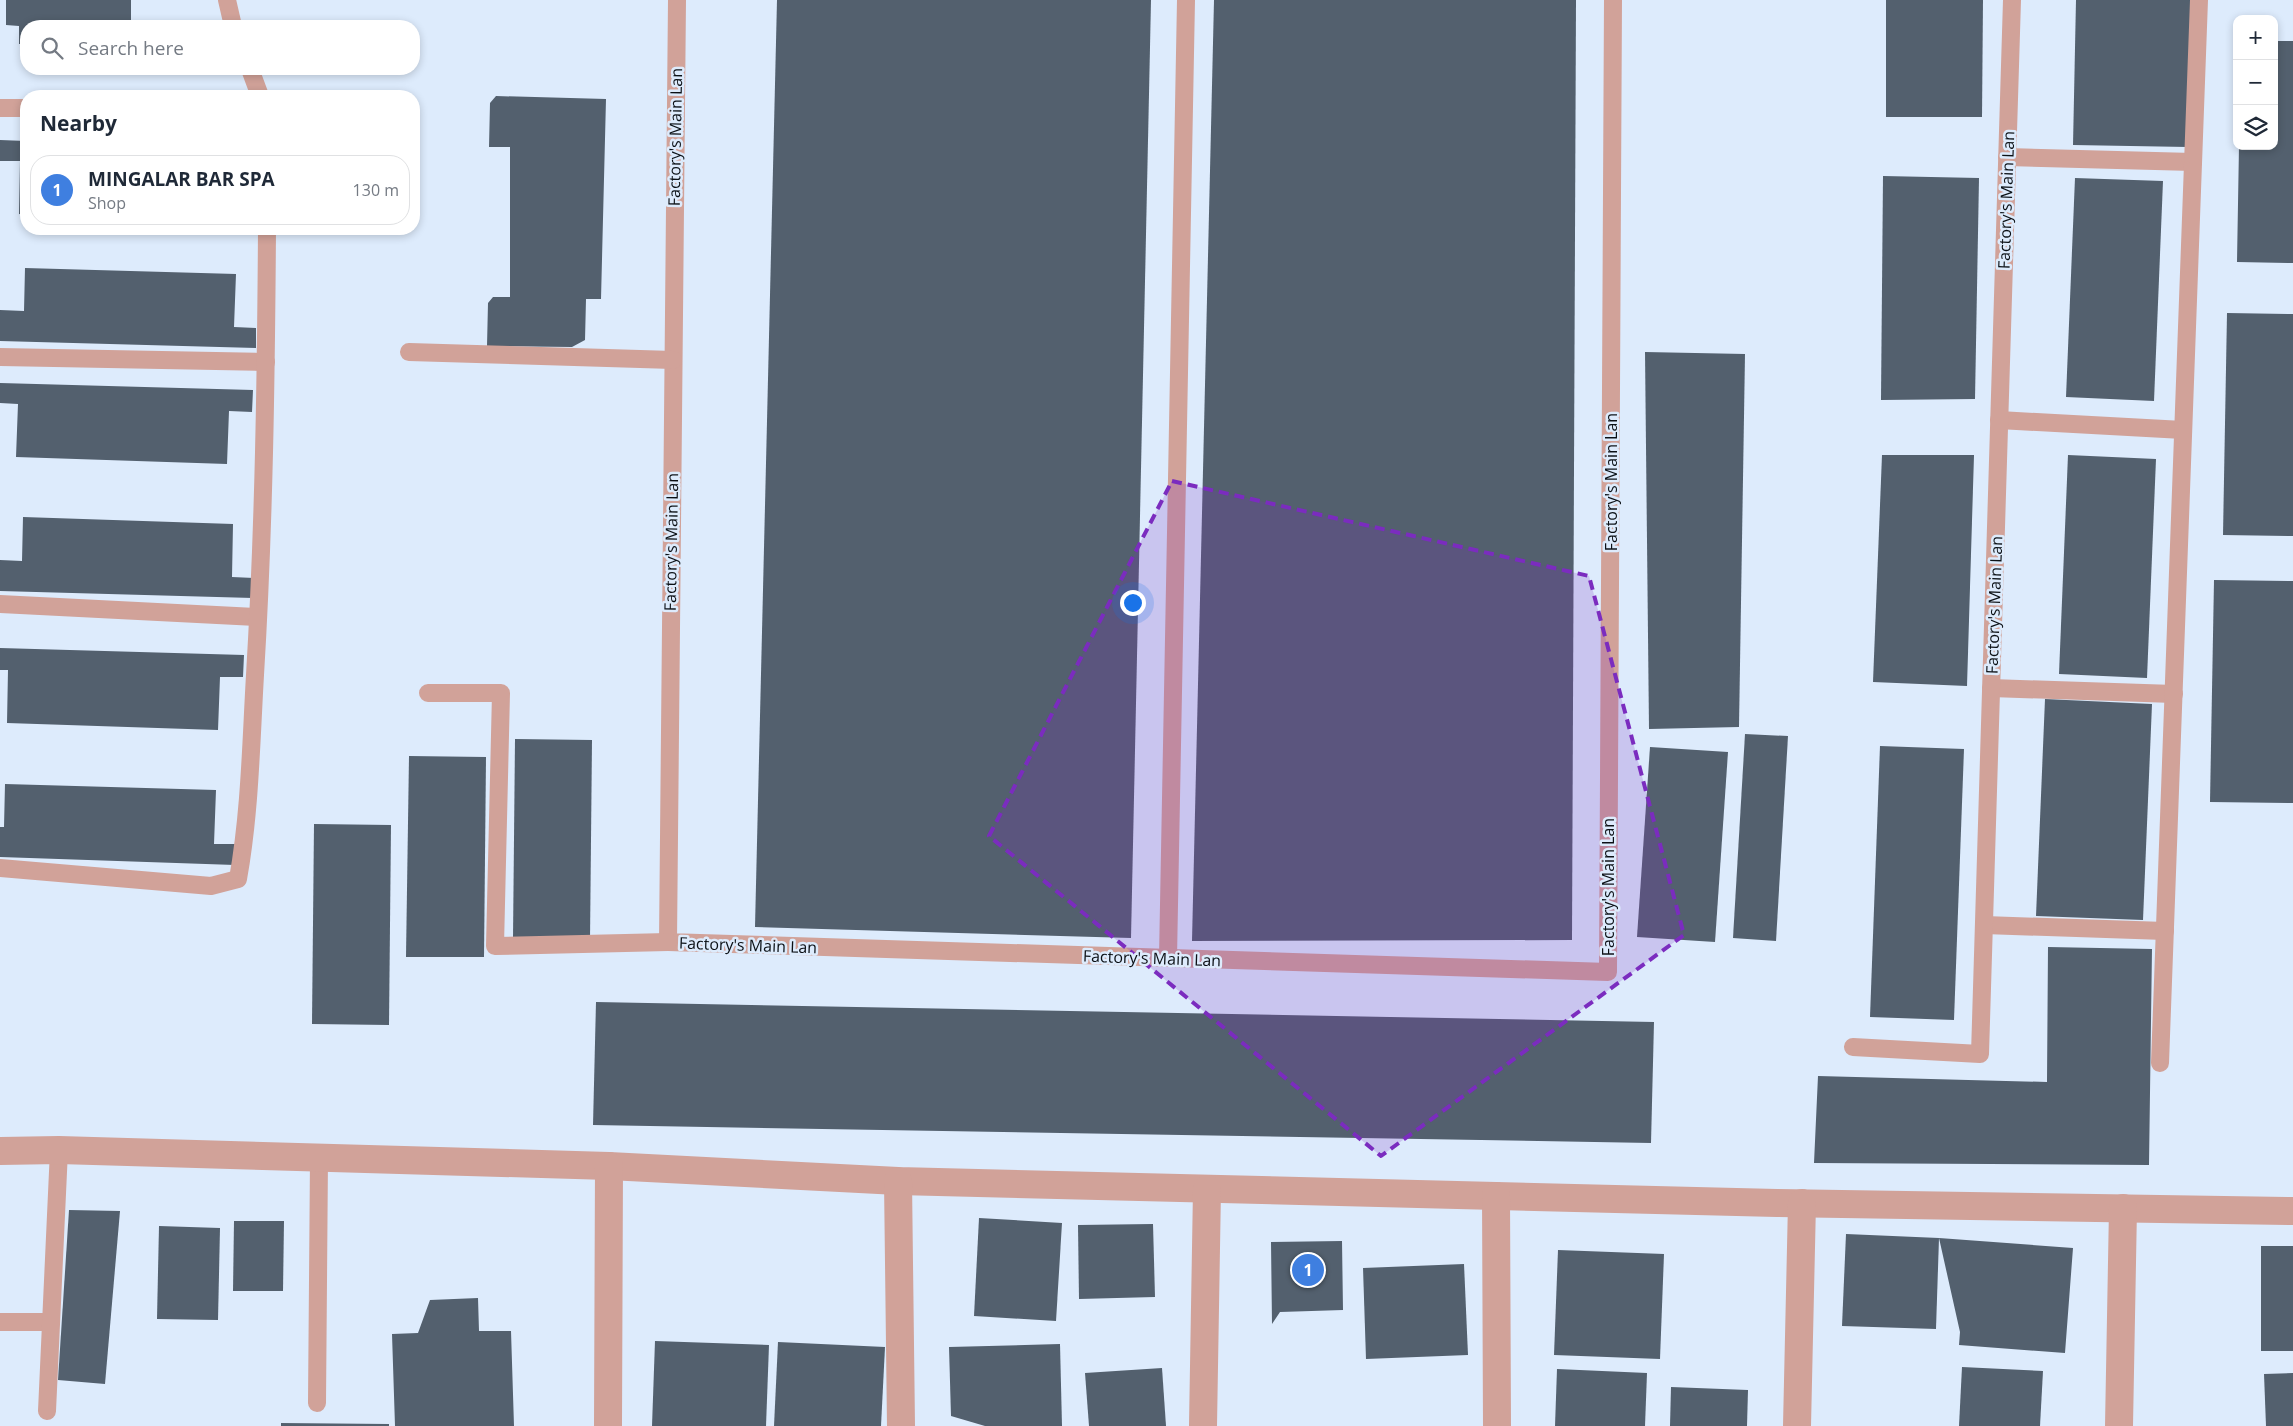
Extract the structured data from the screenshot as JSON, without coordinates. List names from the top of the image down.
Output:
{
  "streets": {
    "lane": ["Factory's Main Lan"]
  },
  "page": {
    "map_buttons": ["+", "−"],
    "search": "Search here",
    "heading": "Nearby",
    "list": [
      {
        "mark": "1",
        "name": "MINGALAR BAR SPA",
        "note": "Shop",
        "value": "130 m"
      }
    ],
    "pins": "1"
  }
}
